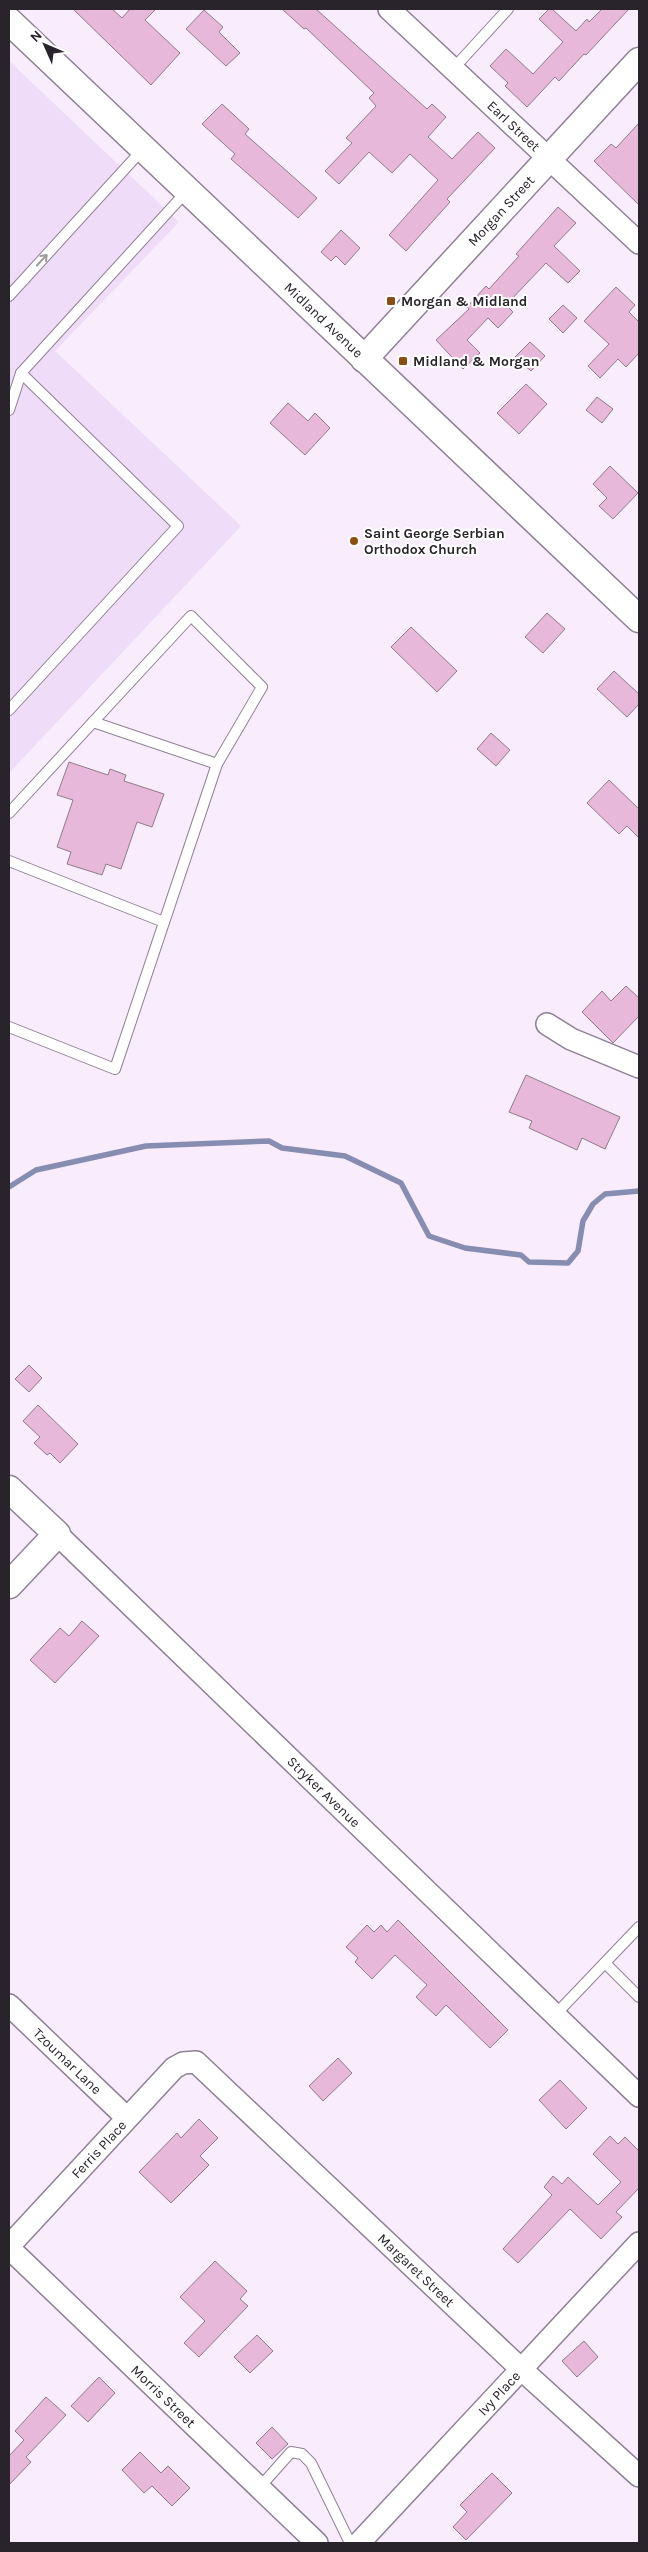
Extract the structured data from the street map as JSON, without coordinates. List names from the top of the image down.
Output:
{
  "streets": {
    "street": [
      "Earl Street",
      "Morgan Street",
      "Midland Avenue",
      "Stryker Avenue",
      "Tzoumar Lane",
      "Ferris Place",
      "Margaret Street",
      "Ivy Place",
      "Morris Street"
    ]
  },
  "crossings": [
    ["Earl Street", "Morgan Street"],
    ["Morgan Street", "Midland Avenue"],
    ["Tzoumar Lane", "Ferris Place"],
    ["Ferris Place", "Margaret Street"],
    ["Ferris Place", "Morris Street"],
    ["Margaret Street", "Ivy Place"]
  ],
  "places": {
    "transit": ["Morgan & Midland", "Midland & Morgan"],
    "other": ["Saint George Serbian Orthodox Church"]
  },
  "north": "top left"
}
